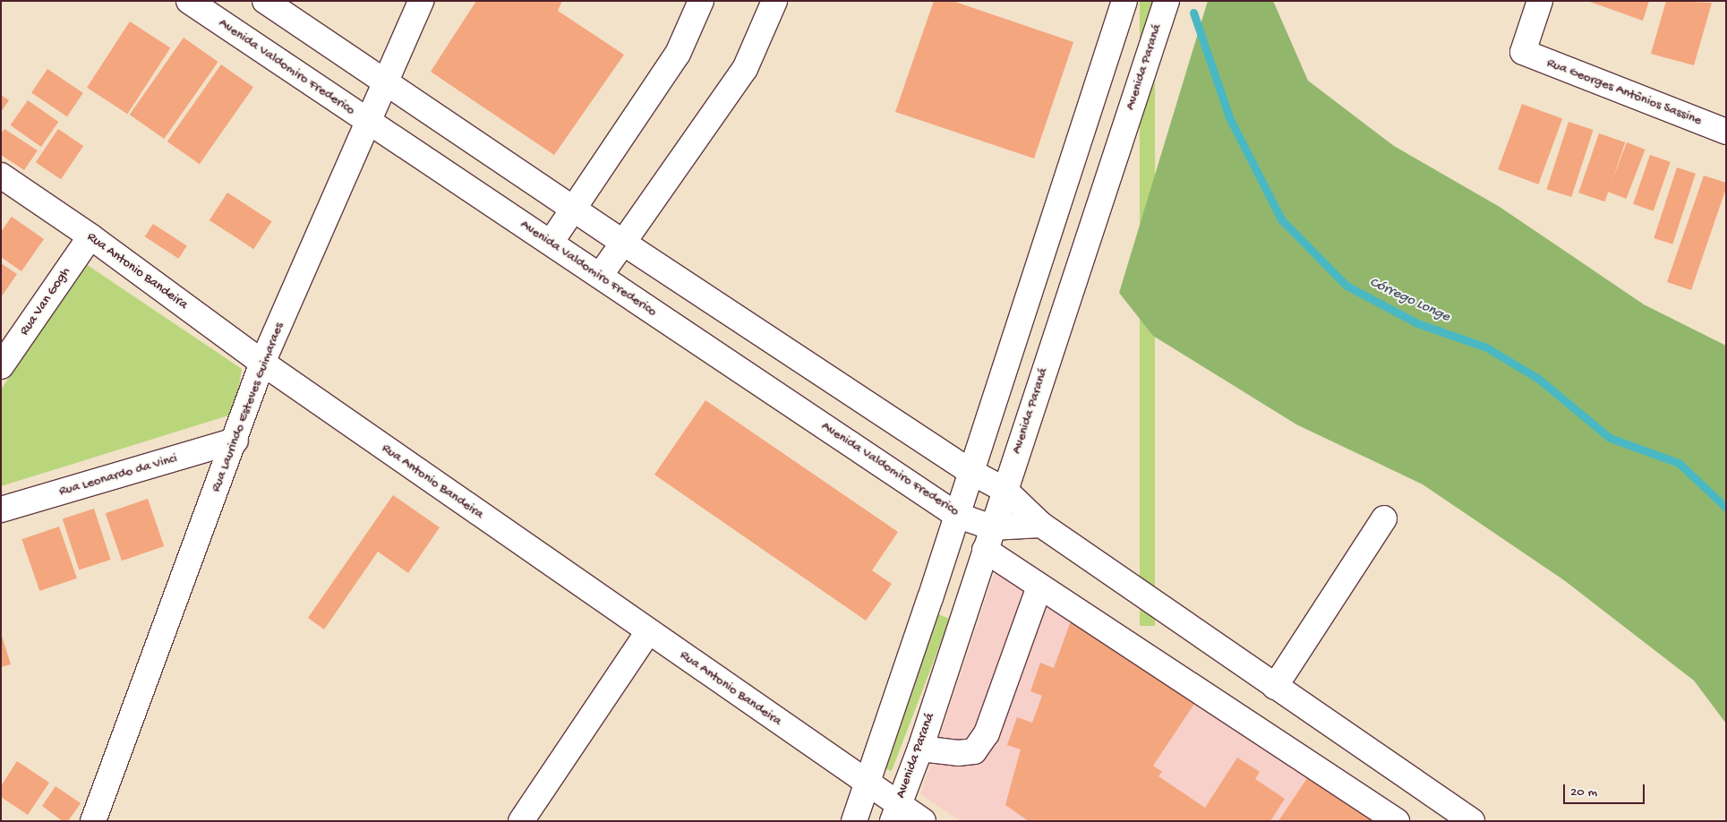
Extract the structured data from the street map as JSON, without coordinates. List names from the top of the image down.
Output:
{
  "streets": {
    "street": [
      "Avenida Valdomiro Frederico",
      "Avenida Paraná",
      "Rua Georges Antônios Sassine",
      "Rua Antonio Bandeira",
      "Rua Van Gogh",
      "Rua Laurindo Esteves Guimaraes",
      "Rua Leonardo da Vinci"
    ]
  },
  "crossings": [
    ["Avenida Valdomiro Frederico", "Avenida Paraná"],
    ["Avenida Valdomiro Frederico", "Rua Laurindo Esteves Guimaraes"],
    ["Avenida Paraná", "Rua Antonio Bandeira"],
    ["Rua Antonio Bandeira", "Rua Van Gogh"],
    ["Rua Antonio Bandeira", "Rua Laurindo Esteves Guimaraes"],
    ["Rua Laurindo Esteves Guimaraes", "Rua Leonardo da Vinci"]
  ],
  "water": ["Córrego Longe"],
  "scale_bar": "20 m"
}
